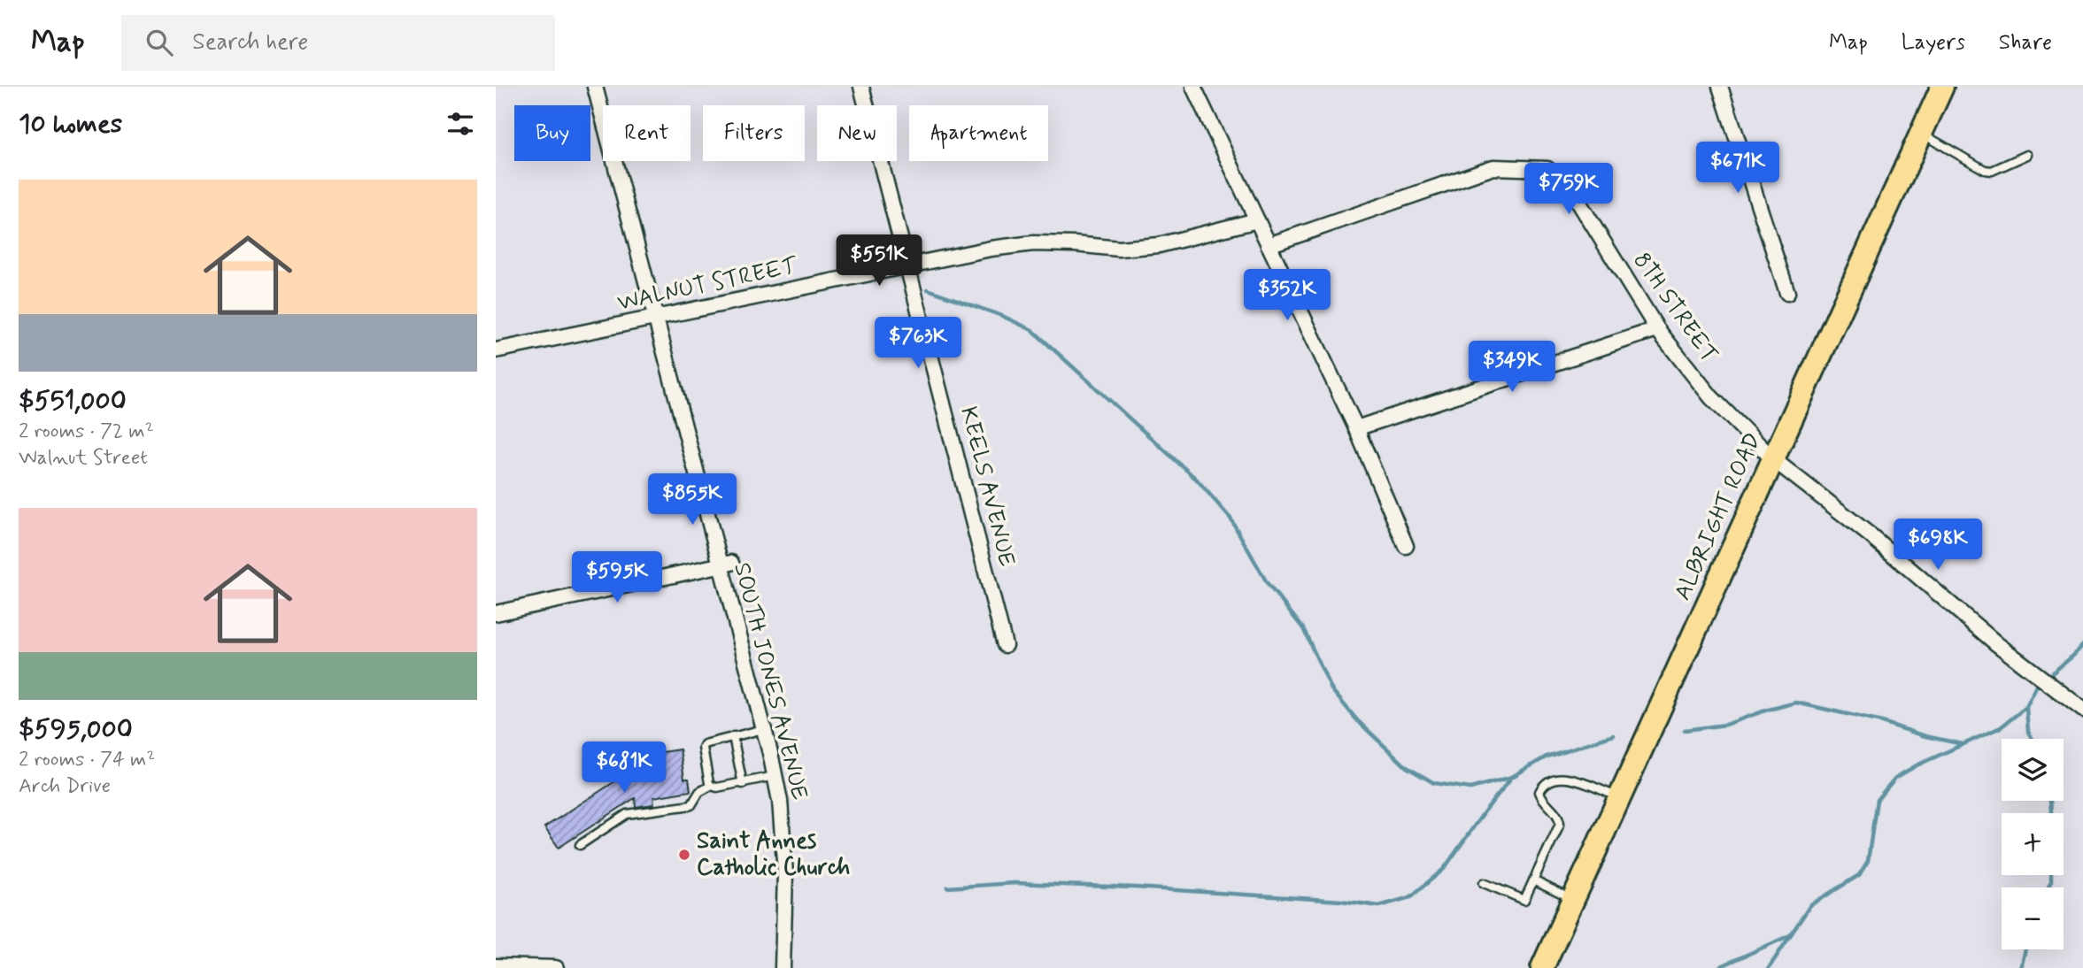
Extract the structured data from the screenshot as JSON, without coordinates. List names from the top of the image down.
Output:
{
  "streets": {
    "highway": ["ALBRIGHT ROAD"],
    "street": [
      "WALNUT STREET",
      "8TH STREET",
      "KEELS AVENUE",
      "SOUTH JONES AVENUE"
    ]
  },
  "crossings": [
    ["WALNUT STREET", "KEELS AVENUE"],
    ["WALNUT STREET", "SOUTH JONES AVENUE"],
    ["8TH STREET", "ALBRIGHT ROAD"]
  ],
  "places": ["Saint Annes Catholic Church"],
  "page": {
    "header": "Map",
    "search": "Search here",
    "nav": ["Map", "Layers", "Share"],
    "heading": "10 homes",
    "chip": [
      "Buy",
      "Rent",
      "Filters",
      "New",
      "Apartment"
    ],
    "price": [
      "$671K",
      "$759K",
      "$551K",
      "$352K",
      "$763K",
      "$349K",
      "$855K",
      "$698K",
      "$595K",
      "$681K"
    ],
    "list": [
      {
        "name": "$551,000",
        "note": "2 rooms · 72 m² · Walnut Street"
      },
      {
        "name": "$595,000",
        "note": "2 rooms · 74 m² · Arch Drive"
      }
    ],
    "map_buttons": ["+", "−"]
  }
}
